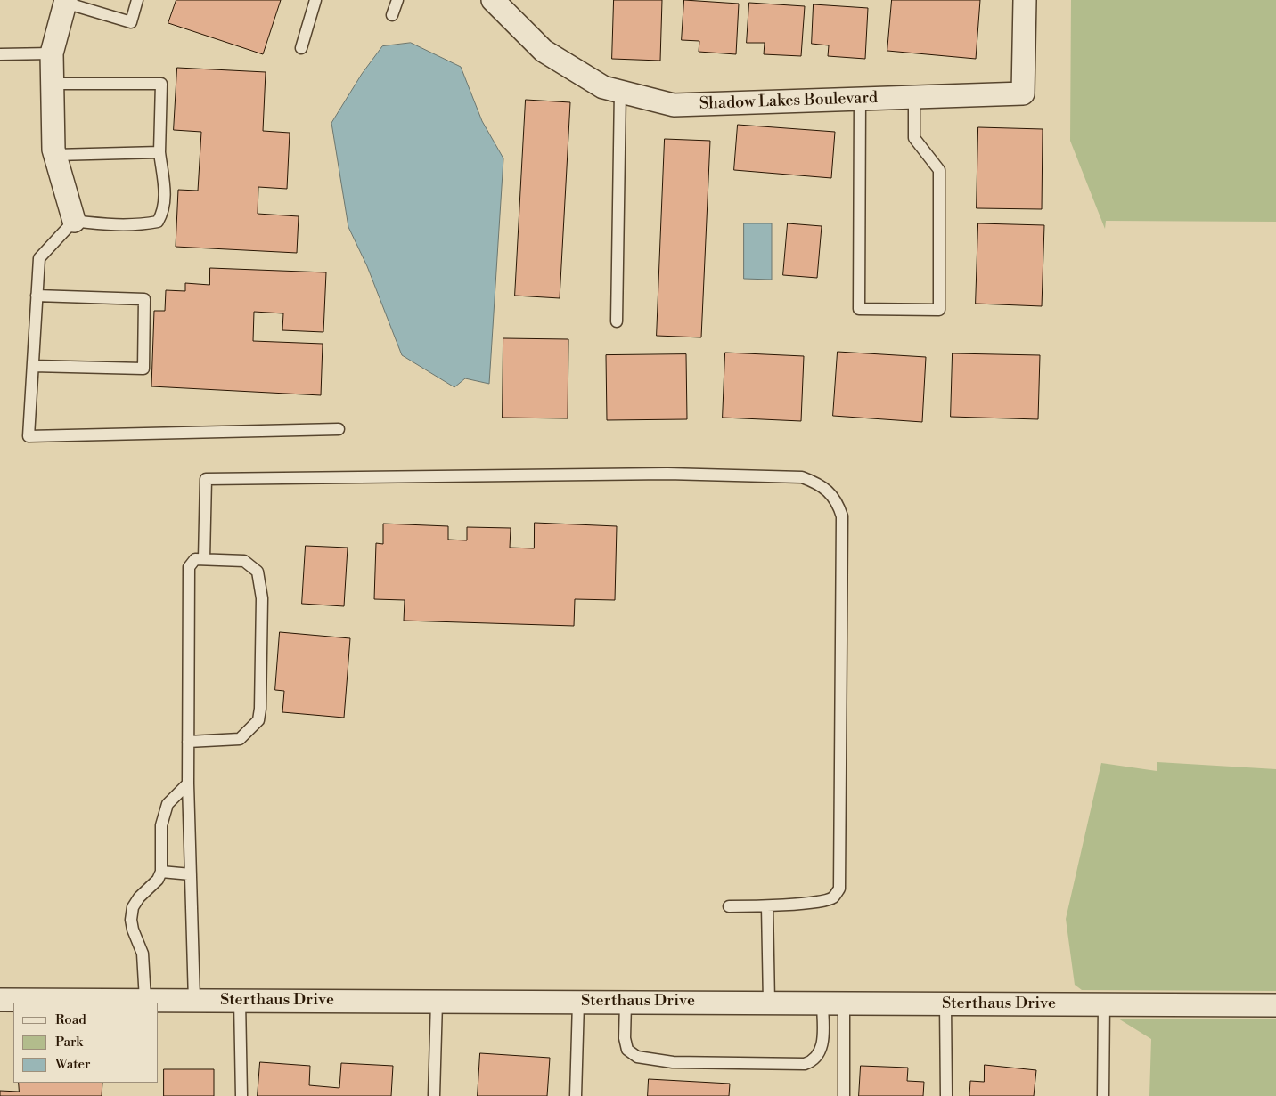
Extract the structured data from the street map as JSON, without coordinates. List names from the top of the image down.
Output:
{
  "streets": {
    "street": ["Shadow Lakes Boulevard", "Sterthaus Drive"]
  },
  "legend": ["Road", "Park", "Water"]
}
